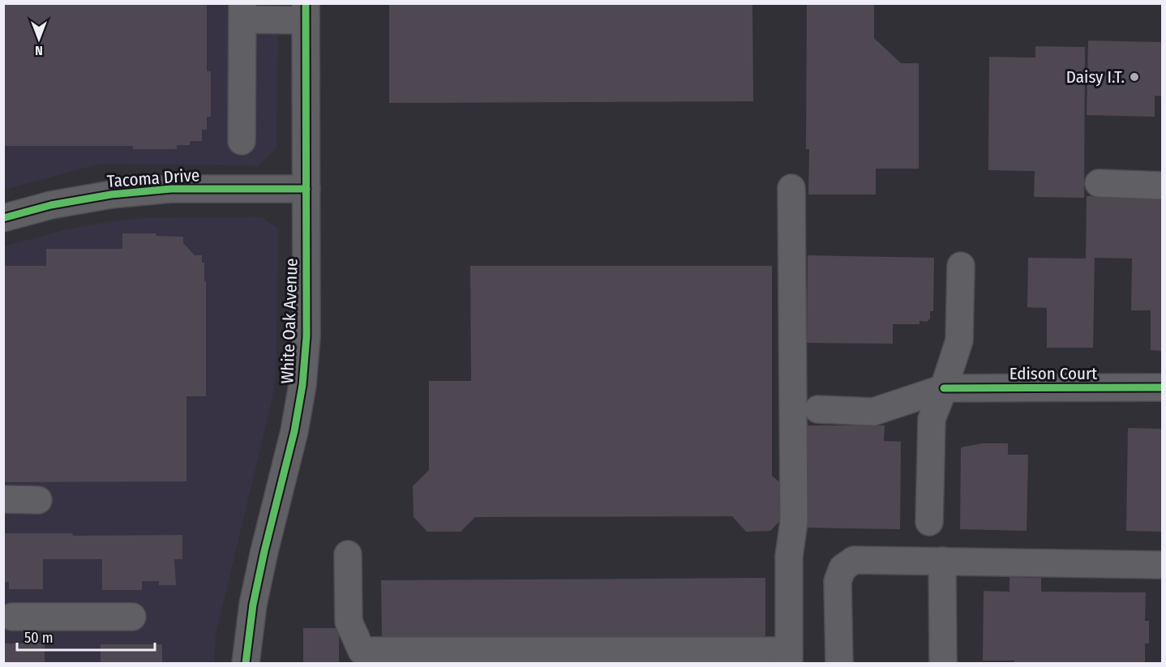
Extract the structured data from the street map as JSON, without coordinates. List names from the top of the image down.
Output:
{
  "streets": {
    "street": ["Tacoma Drive", "White Oak Avenue", "Edison Court"]
  },
  "crossings": [
    ["Tacoma Drive", "White Oak Avenue"]
  ],
  "places": ["Daisy I.T."],
  "scale_bar": "50 m",
  "north": "bottom"
}
